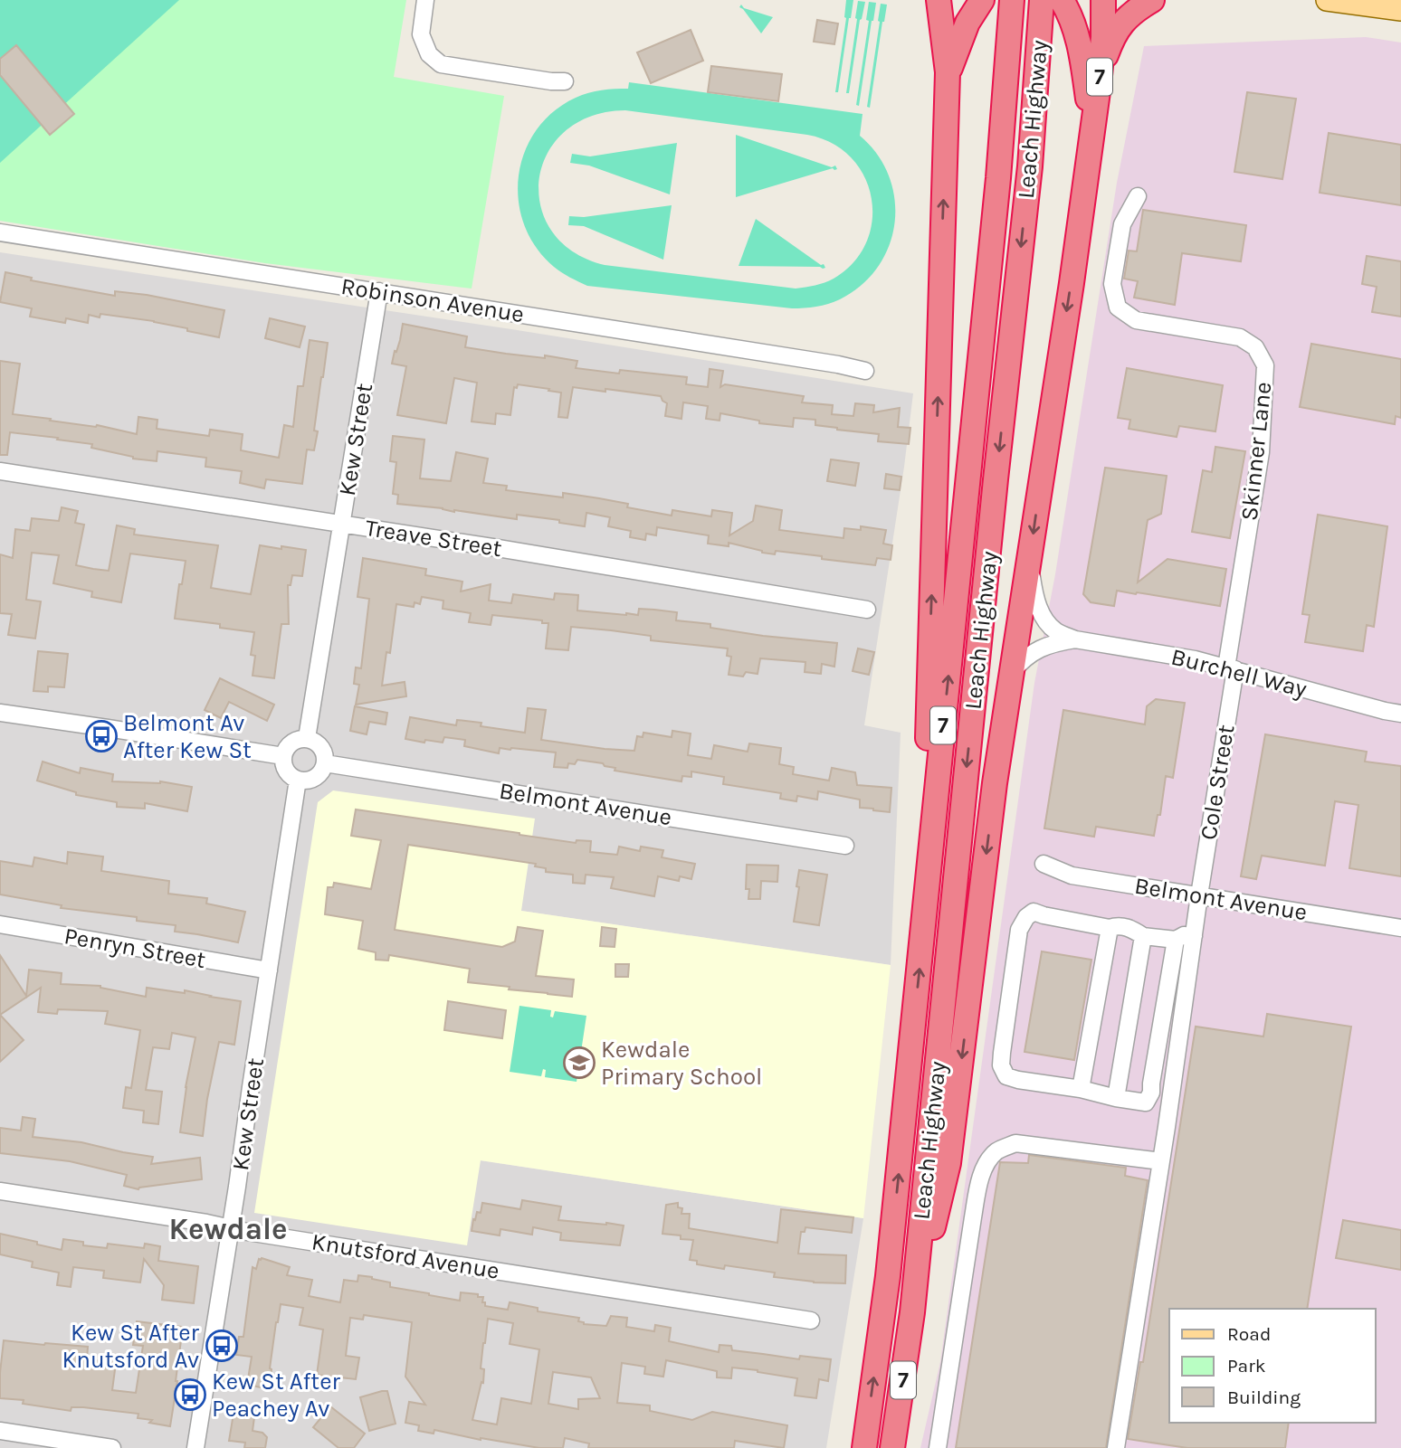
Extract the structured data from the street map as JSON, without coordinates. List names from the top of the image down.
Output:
{
  "streets": {
    "highway": ["7", "Leach Highway"],
    "street": [
      "Robinson Avenue",
      "Kew Street",
      "Skinner Lane",
      "Treave Street",
      "Burchell Way",
      "Cole Street",
      "Belmont Avenue",
      "Penryn Street",
      "Knutsford Avenue"
    ]
  },
  "crossings": [
    ["7", "Leach Highway"],
    ["7", "Burchell Way"],
    ["Robinson Avenue", "Kew Street"],
    ["Kew Street", "Treave Street"],
    ["Kew Street", "Belmont Avenue"],
    ["Kew Street", "Penryn Street"],
    ["Kew Street", "Knutsford Avenue"],
    ["Skinner Lane", "Burchell Way"],
    ["Skinner Lane", "Cole Street"],
    ["Burchell Way", "Cole Street"],
    ["Cole Street", "Belmont Avenue"]
  ],
  "districts": ["Kewdale"],
  "places": {
    "bus stop": ["Belmont Av After Kew St", "Kew St After Knutsford Av", "Kew St After Peachey Av"],
    "school or university": ["Kewdale Primary School"]
  },
  "legend": ["Road", "Park", "Building"]
}
